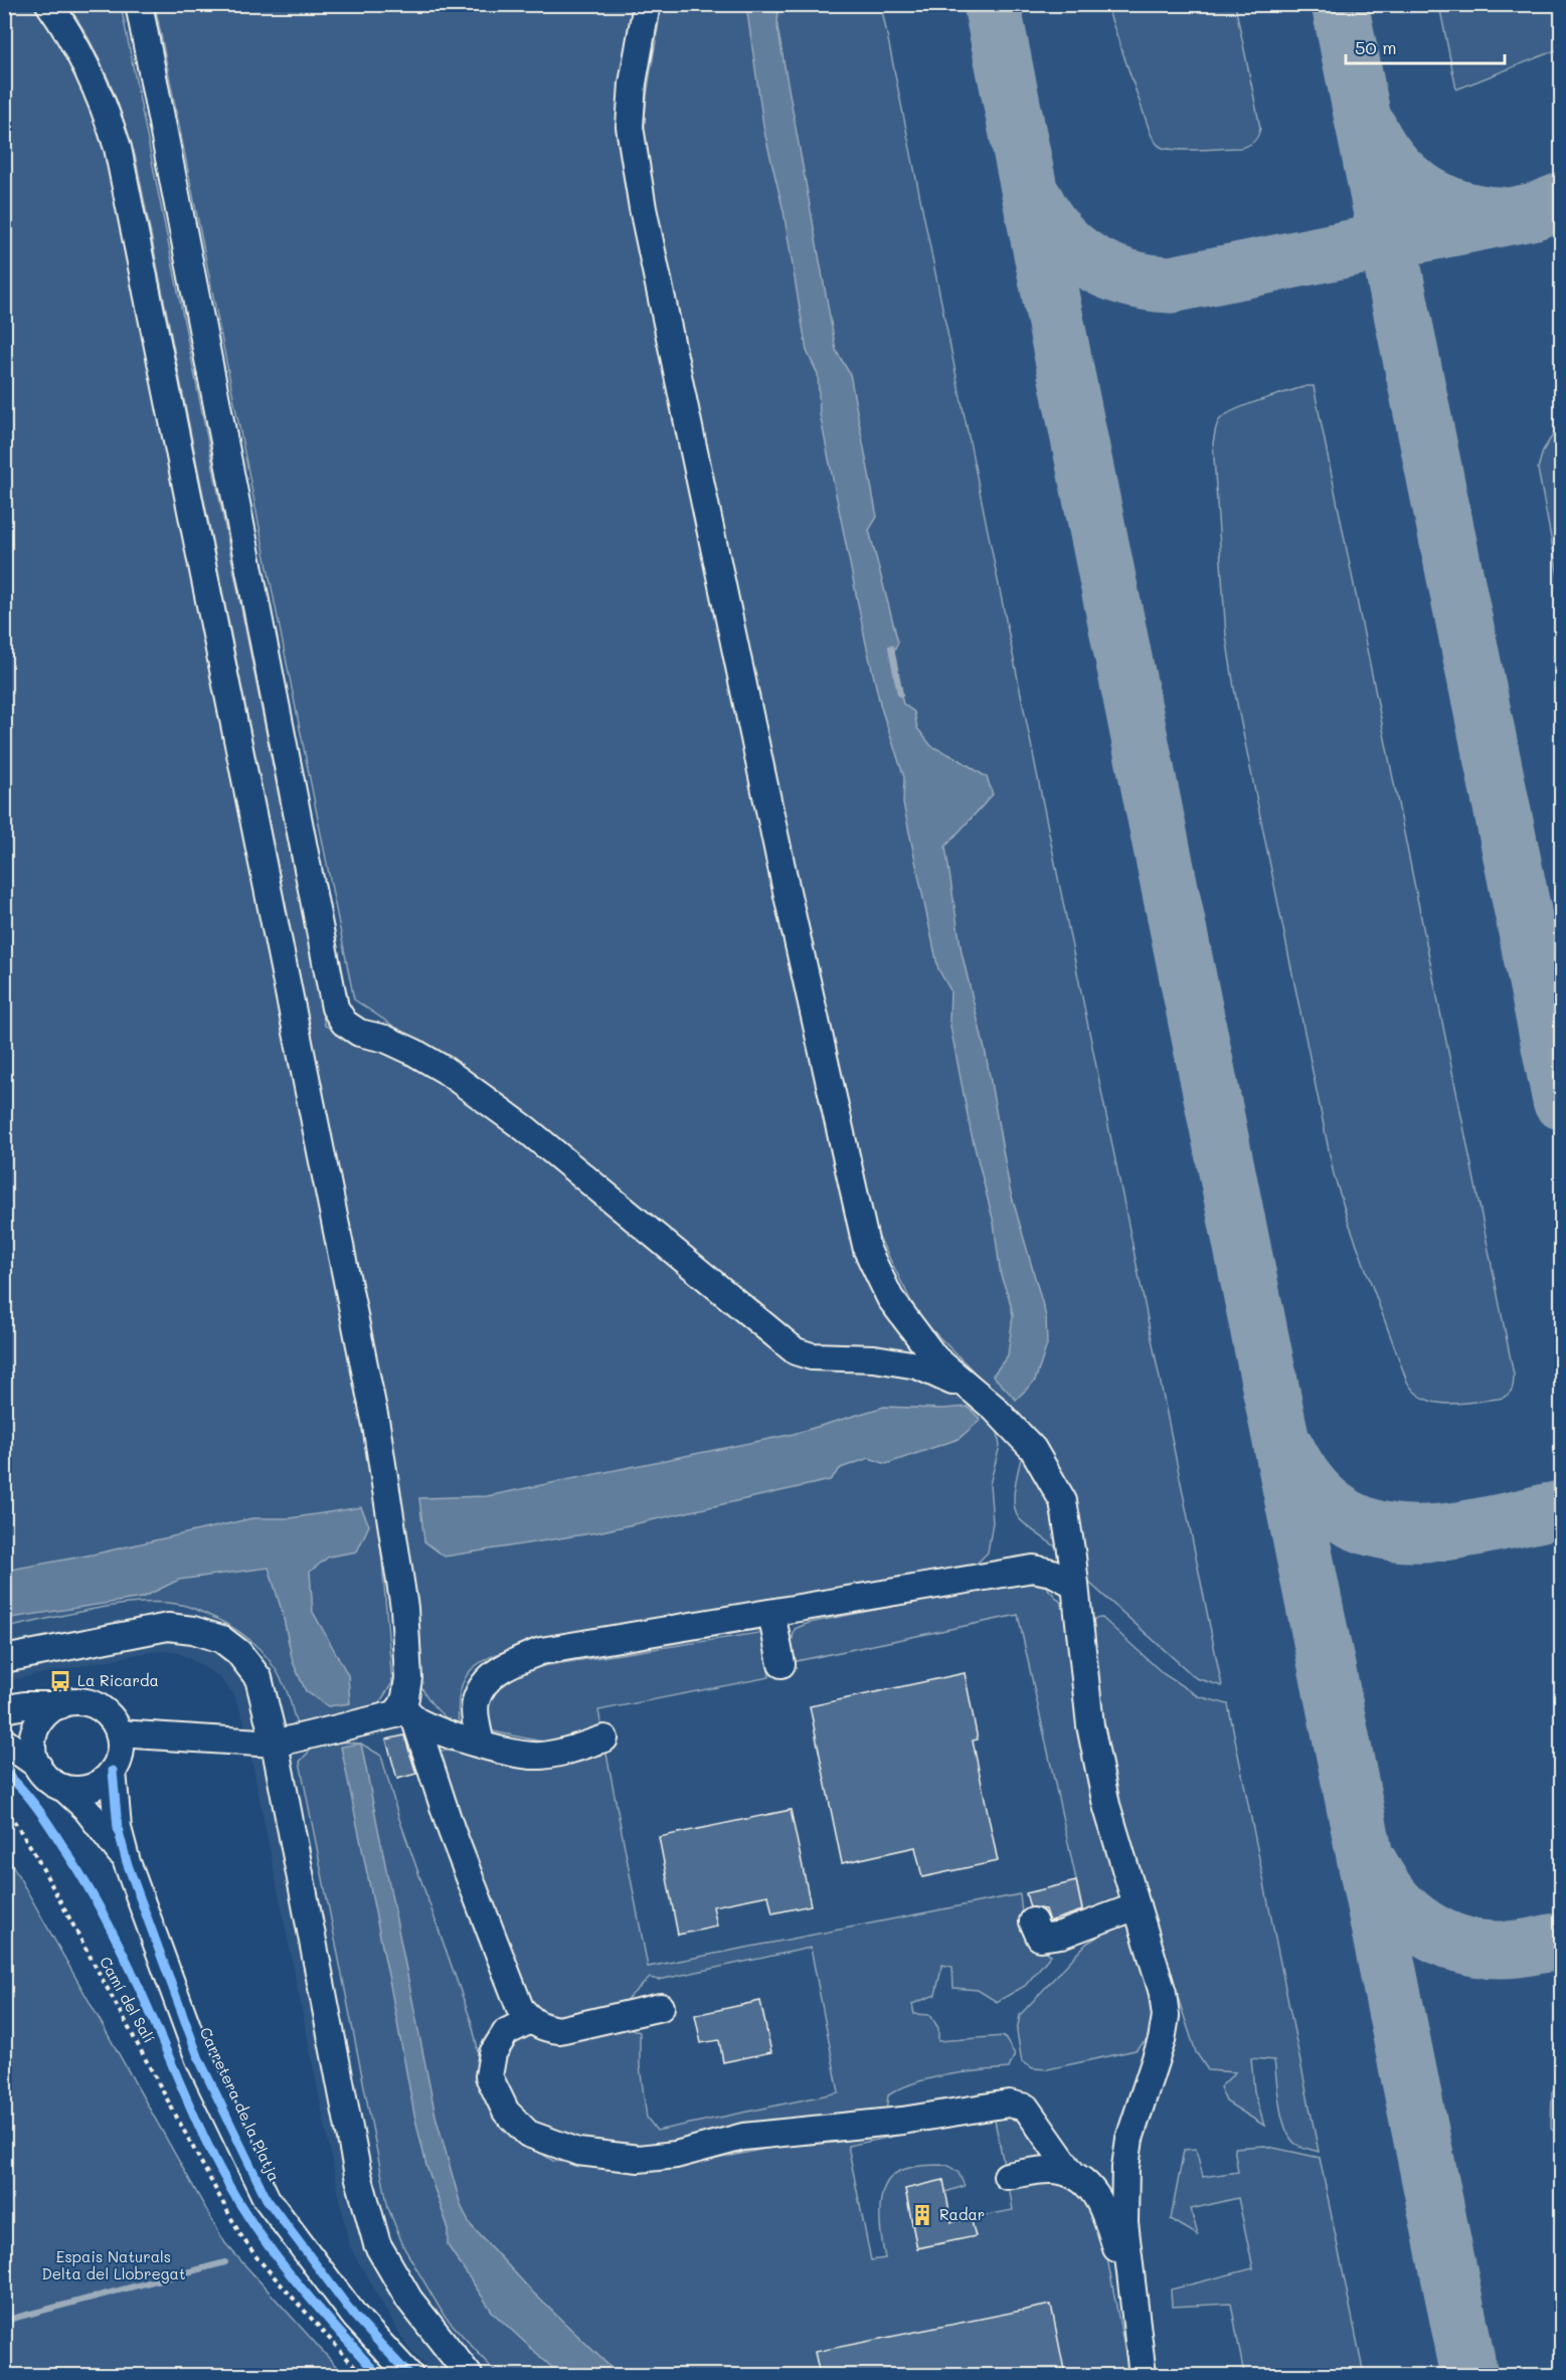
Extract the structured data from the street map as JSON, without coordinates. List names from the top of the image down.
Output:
{
  "streets": {
    "street": ["Carretera de la Platja"],
    "cycle path": ["Camí del Salí"]
  },
  "parks": ["Espais Naturals Delta del Llobregat"],
  "places": {
    "bus stop": ["La Ricarda"],
    "building": ["Radar"]
  },
  "scale_bar": "50 m"
}
